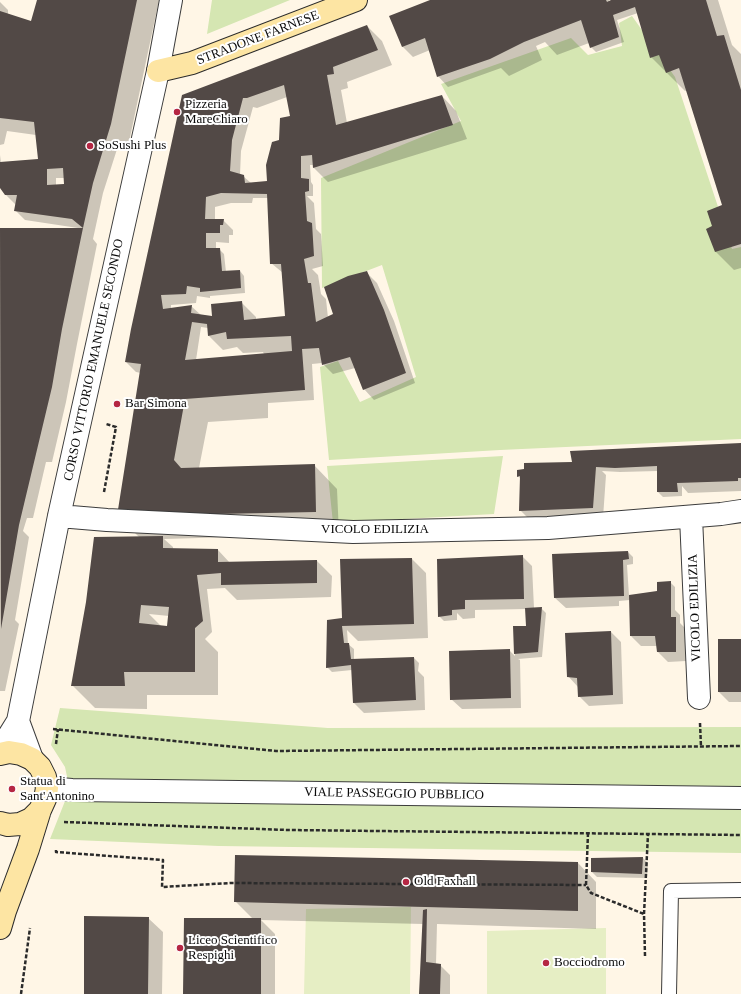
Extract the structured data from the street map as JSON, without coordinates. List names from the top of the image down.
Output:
{
  "streets": {
    "street": [
      "STRADONE FARNESE",
      "CORSO VITTORIO EMANUELE SECONDO",
      "VICOLO EDILIZIA",
      "VIALE PASSEGGIO PUBBLICO"
    ]
  },
  "crossings": [
    ["STRADONE FARNESE", "CORSO VITTORIO EMANUELE SECONDO"],
    ["CORSO VITTORIO EMANUELE SECONDO", "VICOLO EDILIZIA"]
  ],
  "places": [
    "Pizzeria MareChiaro",
    "SoSushi Plus",
    "Bar Simona",
    "Statua di Sant'Antonino",
    "Old Faxhall",
    "Liceo Scientifico Respighi",
    "Bocciodromo"
  ]
}
